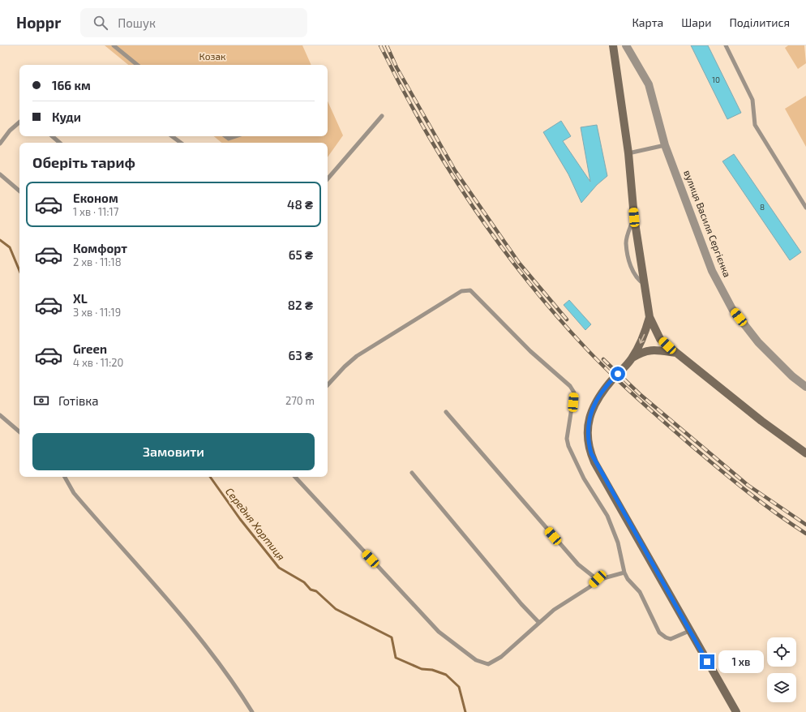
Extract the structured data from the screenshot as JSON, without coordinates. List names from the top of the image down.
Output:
{
  "streets": {
    "street": ["вулиця Василя Сергієнка"]
  },
  "water": ["Середня Хортиця"],
  "parks": ["Козак"],
  "house_numbers": ["10", "8"],
  "page": {
    "header": "Hoppr",
    "search": "Пошук",
    "nav": ["Карта", "Шари", "Поділитися"],
    "banner": ["166 км", "Куди"],
    "heading": "Оберіть тариф",
    "list": [
      {
        "name": "Економ",
        "note": "1 хв · 11:17",
        "value": "48 ₴"
      },
      {
        "name": "Комфорт",
        "note": "2 хв · 11:18",
        "value": "65 ₴"
      },
      {
        "name": "XL",
        "note": "3 хв · 11:19",
        "value": "82 ₴"
      },
      {
        "name": "Green",
        "note": "4 хв · 11:20",
        "value": "63 ₴"
      }
    ],
    "pay": ["Готівка", "270 m"],
    "buttons": "Замовити",
    "bubble": "1 хв"
  }
}
